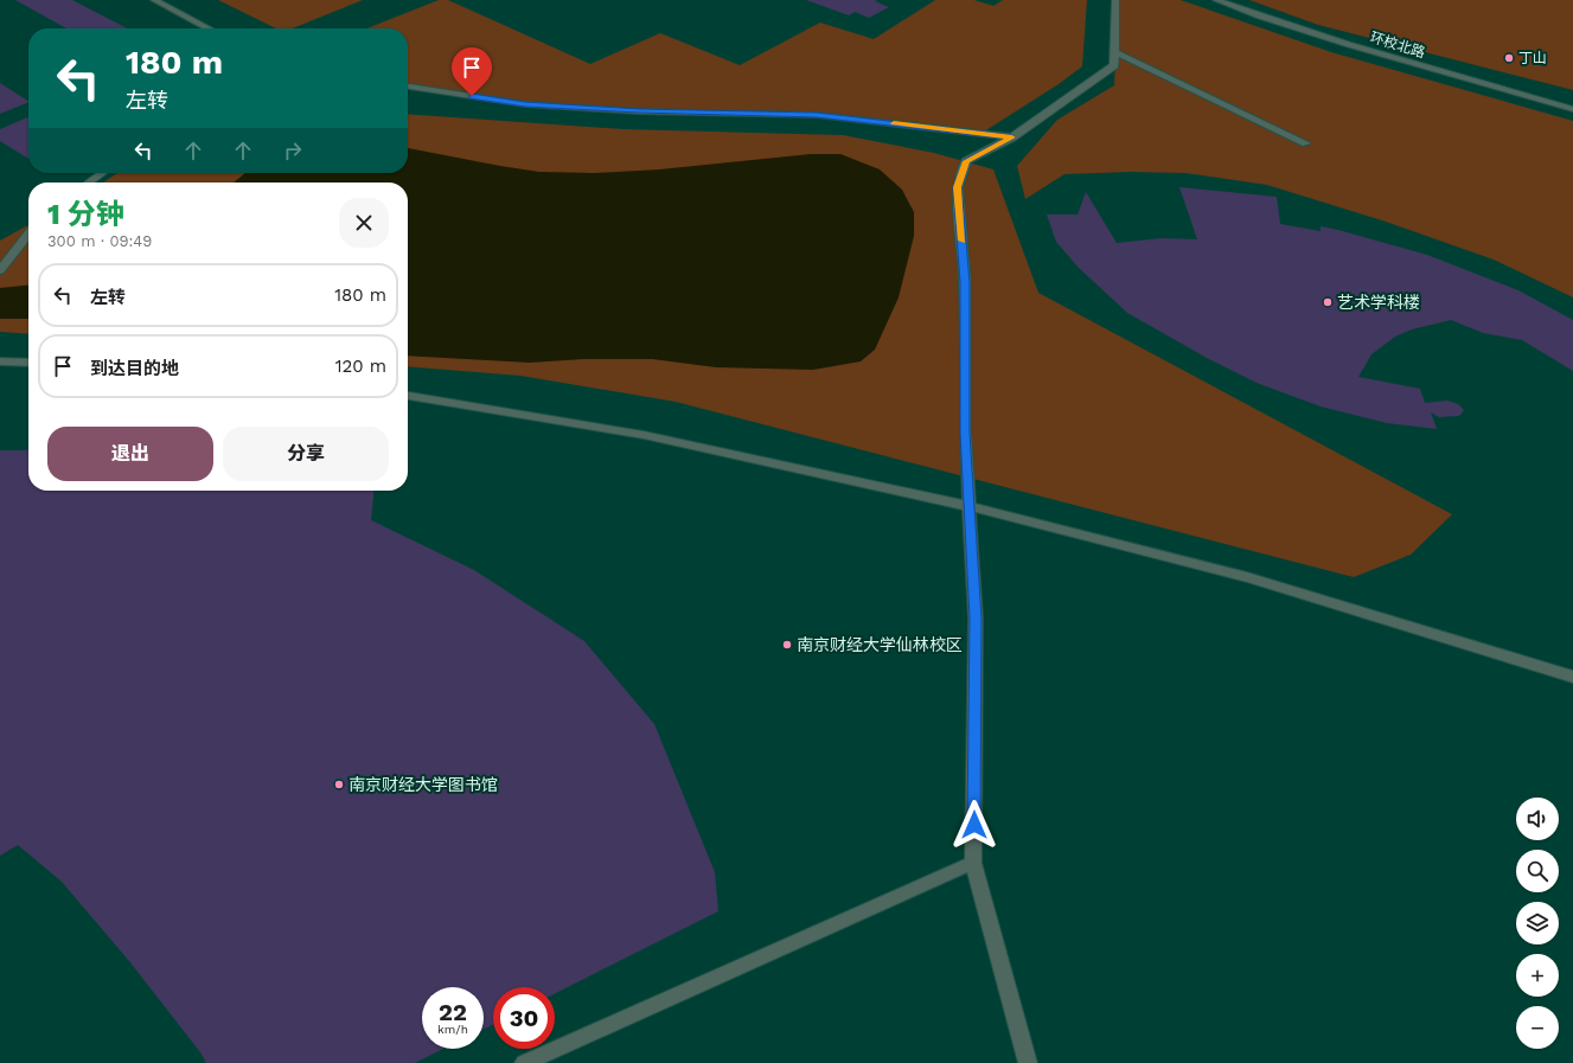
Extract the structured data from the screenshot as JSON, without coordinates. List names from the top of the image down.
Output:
{
  "streets": {
    "street": ["环校北路"]
  },
  "places": [
    "丁山",
    "艺术学科楼",
    "南京财经大学仙林校区",
    "南京财经大学图书馆"
  ],
  "page": {
    "turn": ["180 m", "左转"],
    "heading": ["1 分钟", "300 m · 09:49"],
    "list": [
      {
        "name": "左转",
        "value": "180 m"
      },
      {
        "name": "到达目的地",
        "value": "120 m"
      }
    ],
    "buttons": ["退出", "分享"],
    "map_buttons": ["+", "−"],
    "speed": "22 km/h",
    "limit": "30"
  }
}
